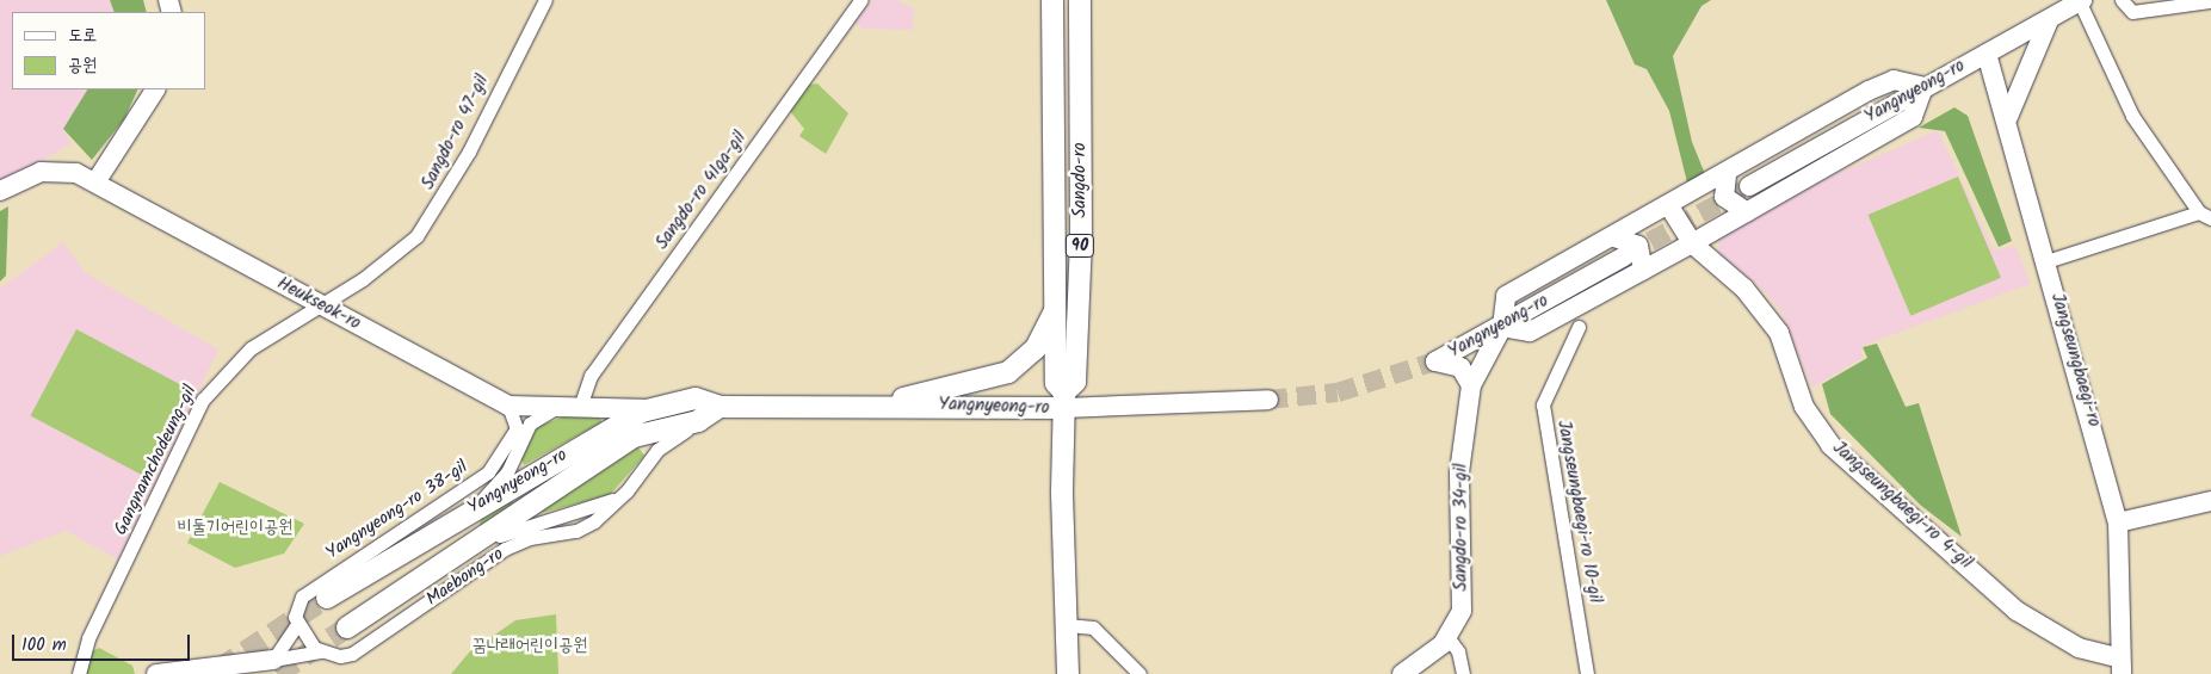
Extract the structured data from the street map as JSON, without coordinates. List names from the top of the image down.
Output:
{
  "streets": {
    "main road": [
      "Yangnyeong-ro",
      "Sangdo-ro",
      "90",
      "Heukseok-ro",
      "Jangseungbaegi-ro",
      "Jangseungbaegi-ro 4-gil",
      "Sangdo-ro 34-gil"
    ],
    "street": [
      "Sangdo-ro 47-gil",
      "Sangdo-ro 41ga-gil",
      "Gangnamchodeung-gil",
      "Yangnyeong-ro 38-gil",
      "Jangseungbaegi-ro 10-gil",
      "Maebong-ro"
    ]
  },
  "crossings": [
    ["Yangnyeong-ro", "Sangdo-ro"],
    ["Yangnyeong-ro", "Heukseok-ro"],
    ["Yangnyeong-ro", "Jangseungbaegi-ro"],
    ["Yangnyeong-ro", "Sangdo-ro 34-gil"],
    ["Sangdo-ro 47-gil", "Heukseok-ro"],
    ["Sangdo-ro 47-gil", "Gangnamchodeung-gil"],
    ["Sangdo-ro 41ga-gil", "Heukseok-ro"],
    ["Heukseok-ro", "Gangnamchodeung-gil"],
    ["Heukseok-ro", "Yangnyeong-ro 38-gil"],
    ["Jangseungbaegi-ro", "Jangseungbaegi-ro 4-gil"],
    ["Yangnyeong-ro 38-gil", "Maebong-ro"]
  ],
  "parks": ["비둘기어린이공원", "꿈나래어린이공원"],
  "legend": ["도로", "공원"],
  "scale_bar": "100 m"
}
